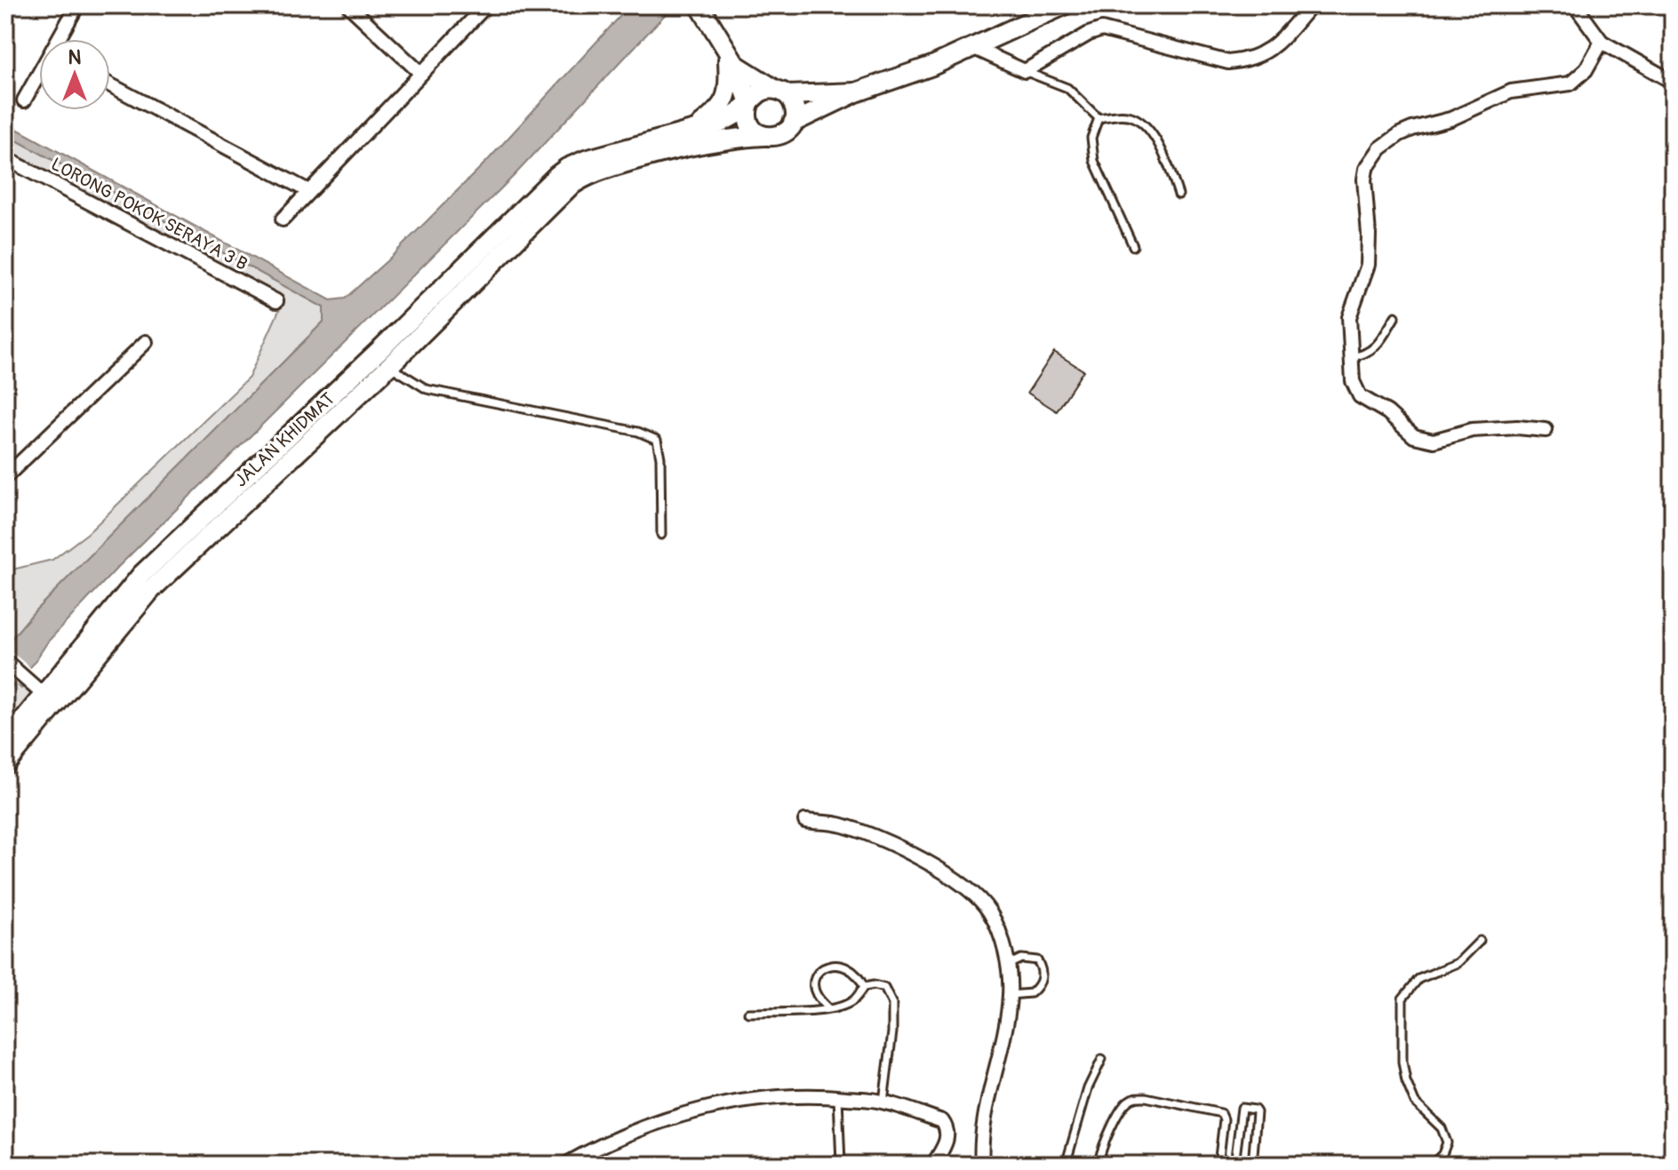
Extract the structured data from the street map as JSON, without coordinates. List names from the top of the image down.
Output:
{
  "streets": {
    "street": ["LORONG POKOK SERAYA 3 B", "JALAN KHIDMAT"]
  },
  "north": "top"
}
